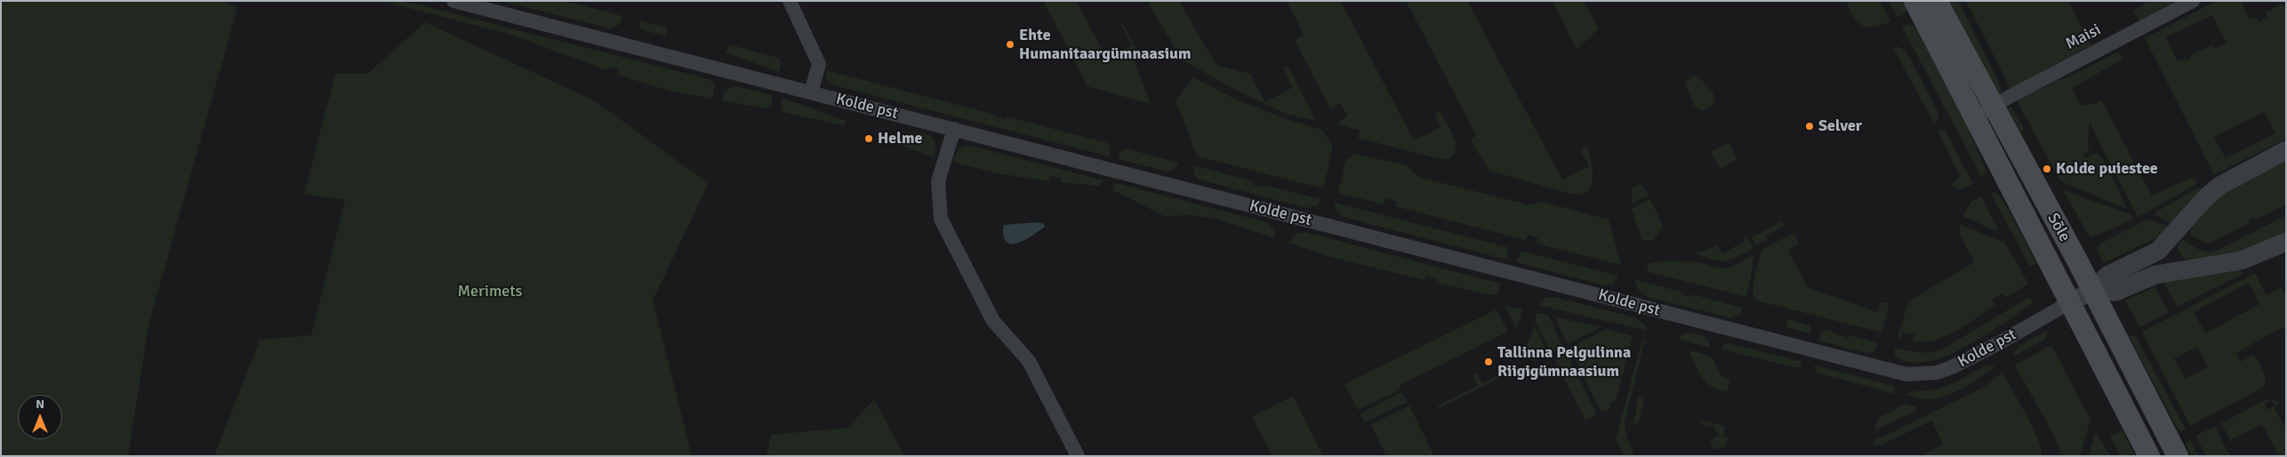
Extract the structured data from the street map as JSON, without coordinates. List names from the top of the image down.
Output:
{
  "streets": {
    "main road": ["Sõle"],
    "street": ["Maisi", "Kolde pst"]
  },
  "crossings": [
    ["Maisi", "Sõle"],
    ["Kolde pst", "Sõle"]
  ],
  "parks": ["Merimets"],
  "places": [
    "Ehte Humanitaargümnaasium",
    "Selver",
    "Helme",
    "Kolde puiestee",
    "Tallinna Pelgulinna Riigigümnaasium"
  ],
  "north": "top"
}
